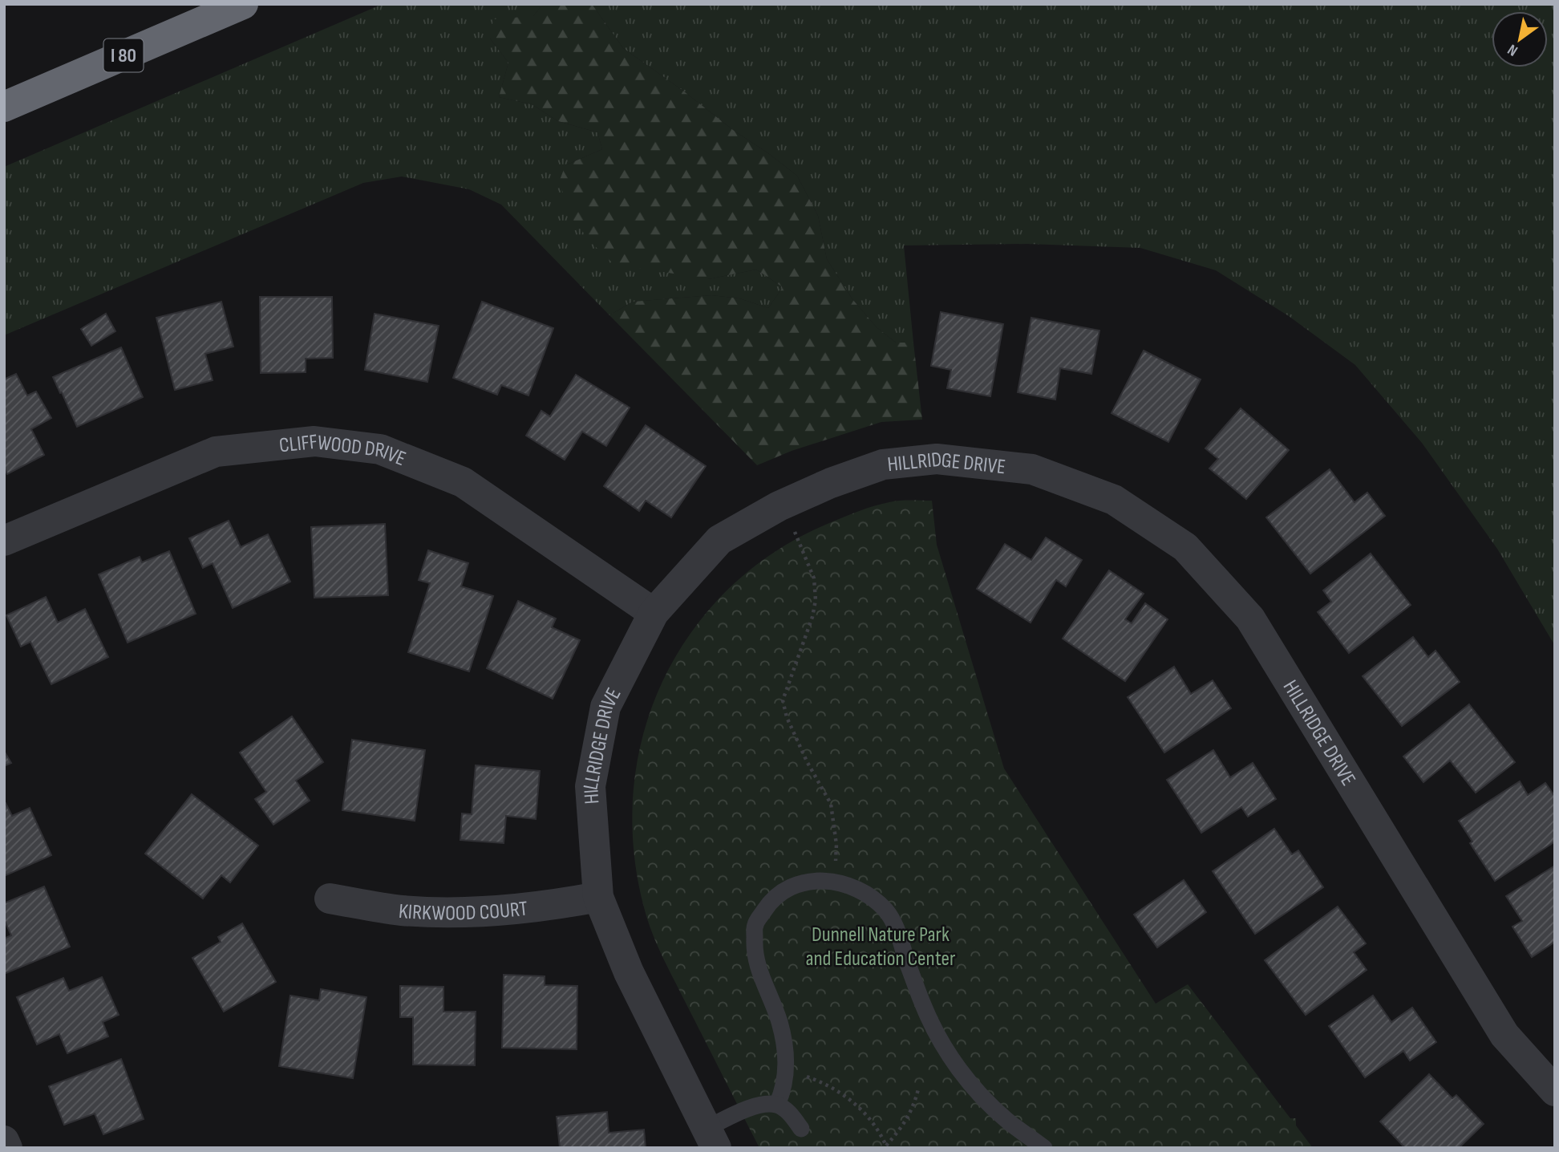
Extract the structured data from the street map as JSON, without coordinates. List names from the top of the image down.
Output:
{
  "streets": {
    "highway": ["I 80"],
    "street": ["CLIFFWOOD DRIVE", "HILLRIDGE DRIVE", "KIRKWOOD COURT"]
  },
  "crossings": [
    ["CLIFFWOOD DRIVE", "HILLRIDGE DRIVE"],
    ["HILLRIDGE DRIVE", "KIRKWOOD COURT"]
  ],
  "parks": ["Dunnell Nature Park and Education Center"],
  "north": "bottom left"
}
